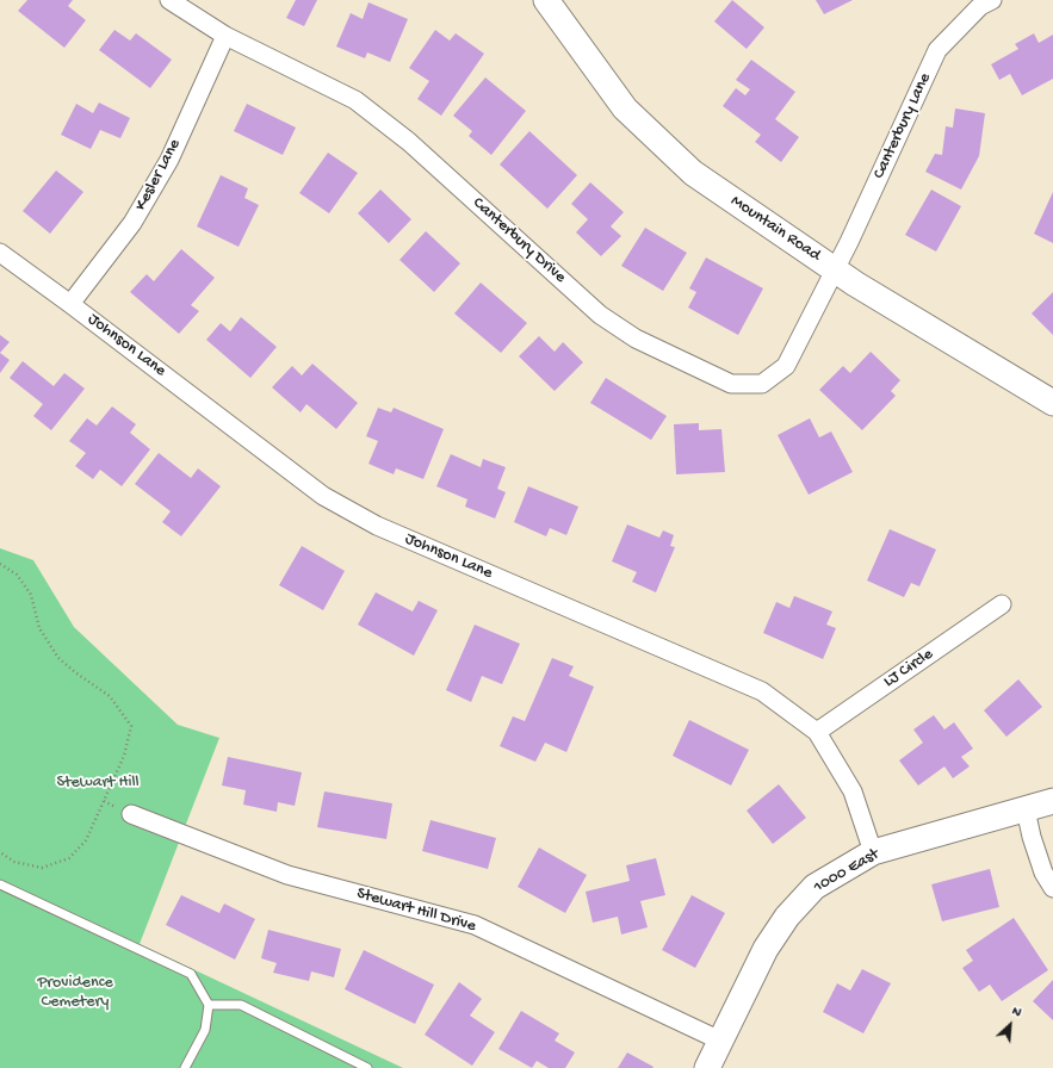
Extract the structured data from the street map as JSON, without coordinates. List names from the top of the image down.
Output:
{
  "streets": {
    "street": [
      "Canterbury Lane",
      "Kesler Lane",
      "Mountain Road",
      "Canterbury Drive",
      "Johnson Lane",
      "LJ Circle",
      "1000 East",
      "Stewart Hill Drive"
    ]
  },
  "crossings": [
    ["Canterbury Lane", "Mountain Road"],
    ["Canterbury Lane", "Canterbury Drive"],
    ["Kesler Lane", "Canterbury Drive"],
    ["Kesler Lane", "Johnson Lane"],
    ["Mountain Road", "Canterbury Drive"],
    ["Johnson Lane", "LJ Circle"],
    ["Johnson Lane", "1000 East"],
    ["1000 East", "Stewart Hill Drive"]
  ],
  "parks": ["Stewart Hill", "Providence Cemetery"],
  "north": "top right"
}
